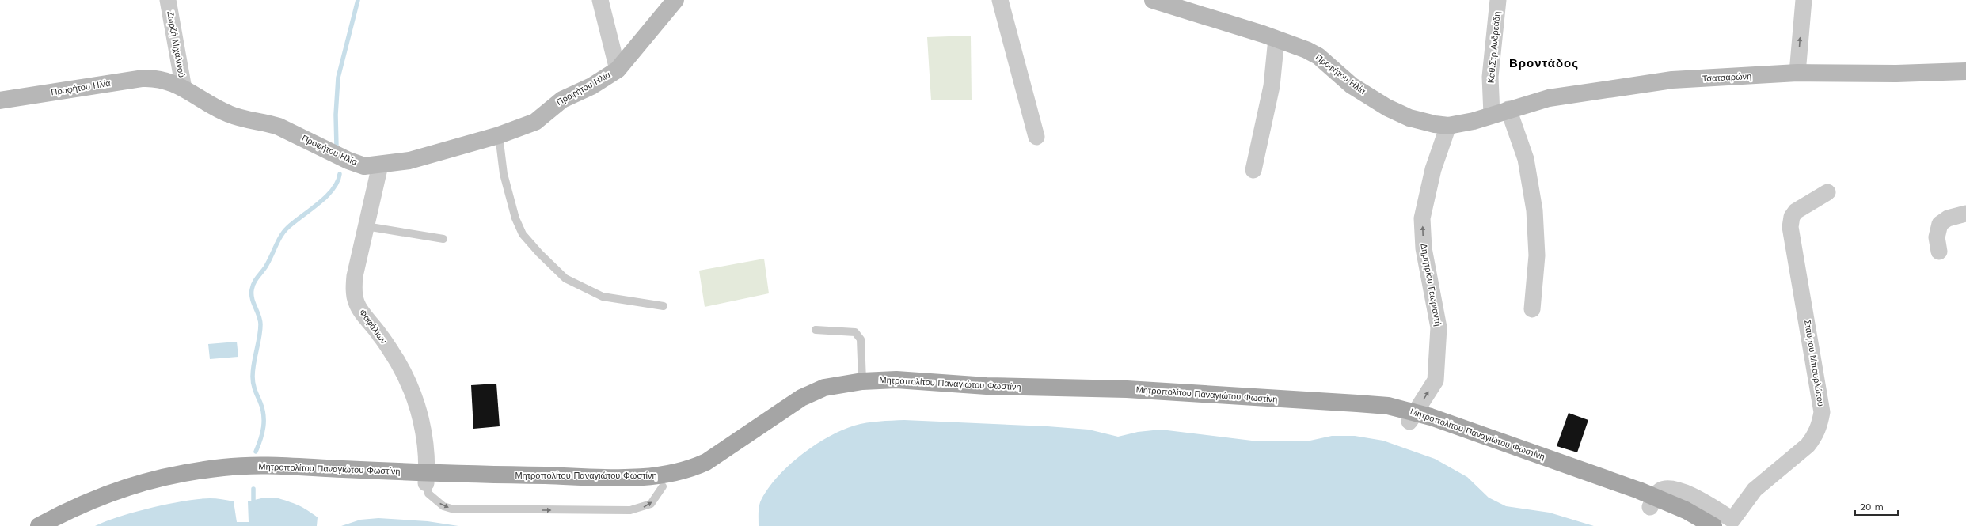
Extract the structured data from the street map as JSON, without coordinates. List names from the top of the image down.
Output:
{
  "streets": {
    "main road": ["Μητροπολίτου Παναγιώτου Φωστίνη"],
    "street": [
      "Ζωρζή Μιχαλινού",
      "Καθ.Στρ.Ανδρεάδη",
      "Προφήτου Ηλία",
      "Τσατσαρώνη",
      "Δημητρίου Γεωριαντή",
      "Φαφάλιων",
      "Σταύρου Μπουρλώτου"
    ]
  },
  "crossings": [
    ["Ζωρζή Μιχαλινού", "Προφήτου Ηλία"],
    ["Καθ.Στρ.Ανδρεάδη", "Προφήτου Ηλία"],
    ["Καθ.Στρ.Ανδρεάδη", "Τσατσαρώνη"],
    ["Προφήτου Ηλία", "Τσατσαρώνη"],
    ["Προφήτου Ηλία", "Δημητρίου Γεωριαντή"],
    ["Προφήτου Ηλία", "Φαφάλιων"],
    ["Δημητρίου Γεωριαντή", "Μητροπολίτου Παναγιώτου Φωστίνη"],
    ["Φαφάλιων", "Μητροπολίτου Παναγιώτου Φωστίνη"],
    ["Σταύρου Μπουρλώτου", "Μητροπολίτου Παναγιώτου Φωστίνη"]
  ],
  "districts": ["Βροντάδος"],
  "scale_bar": "20 m"
}
